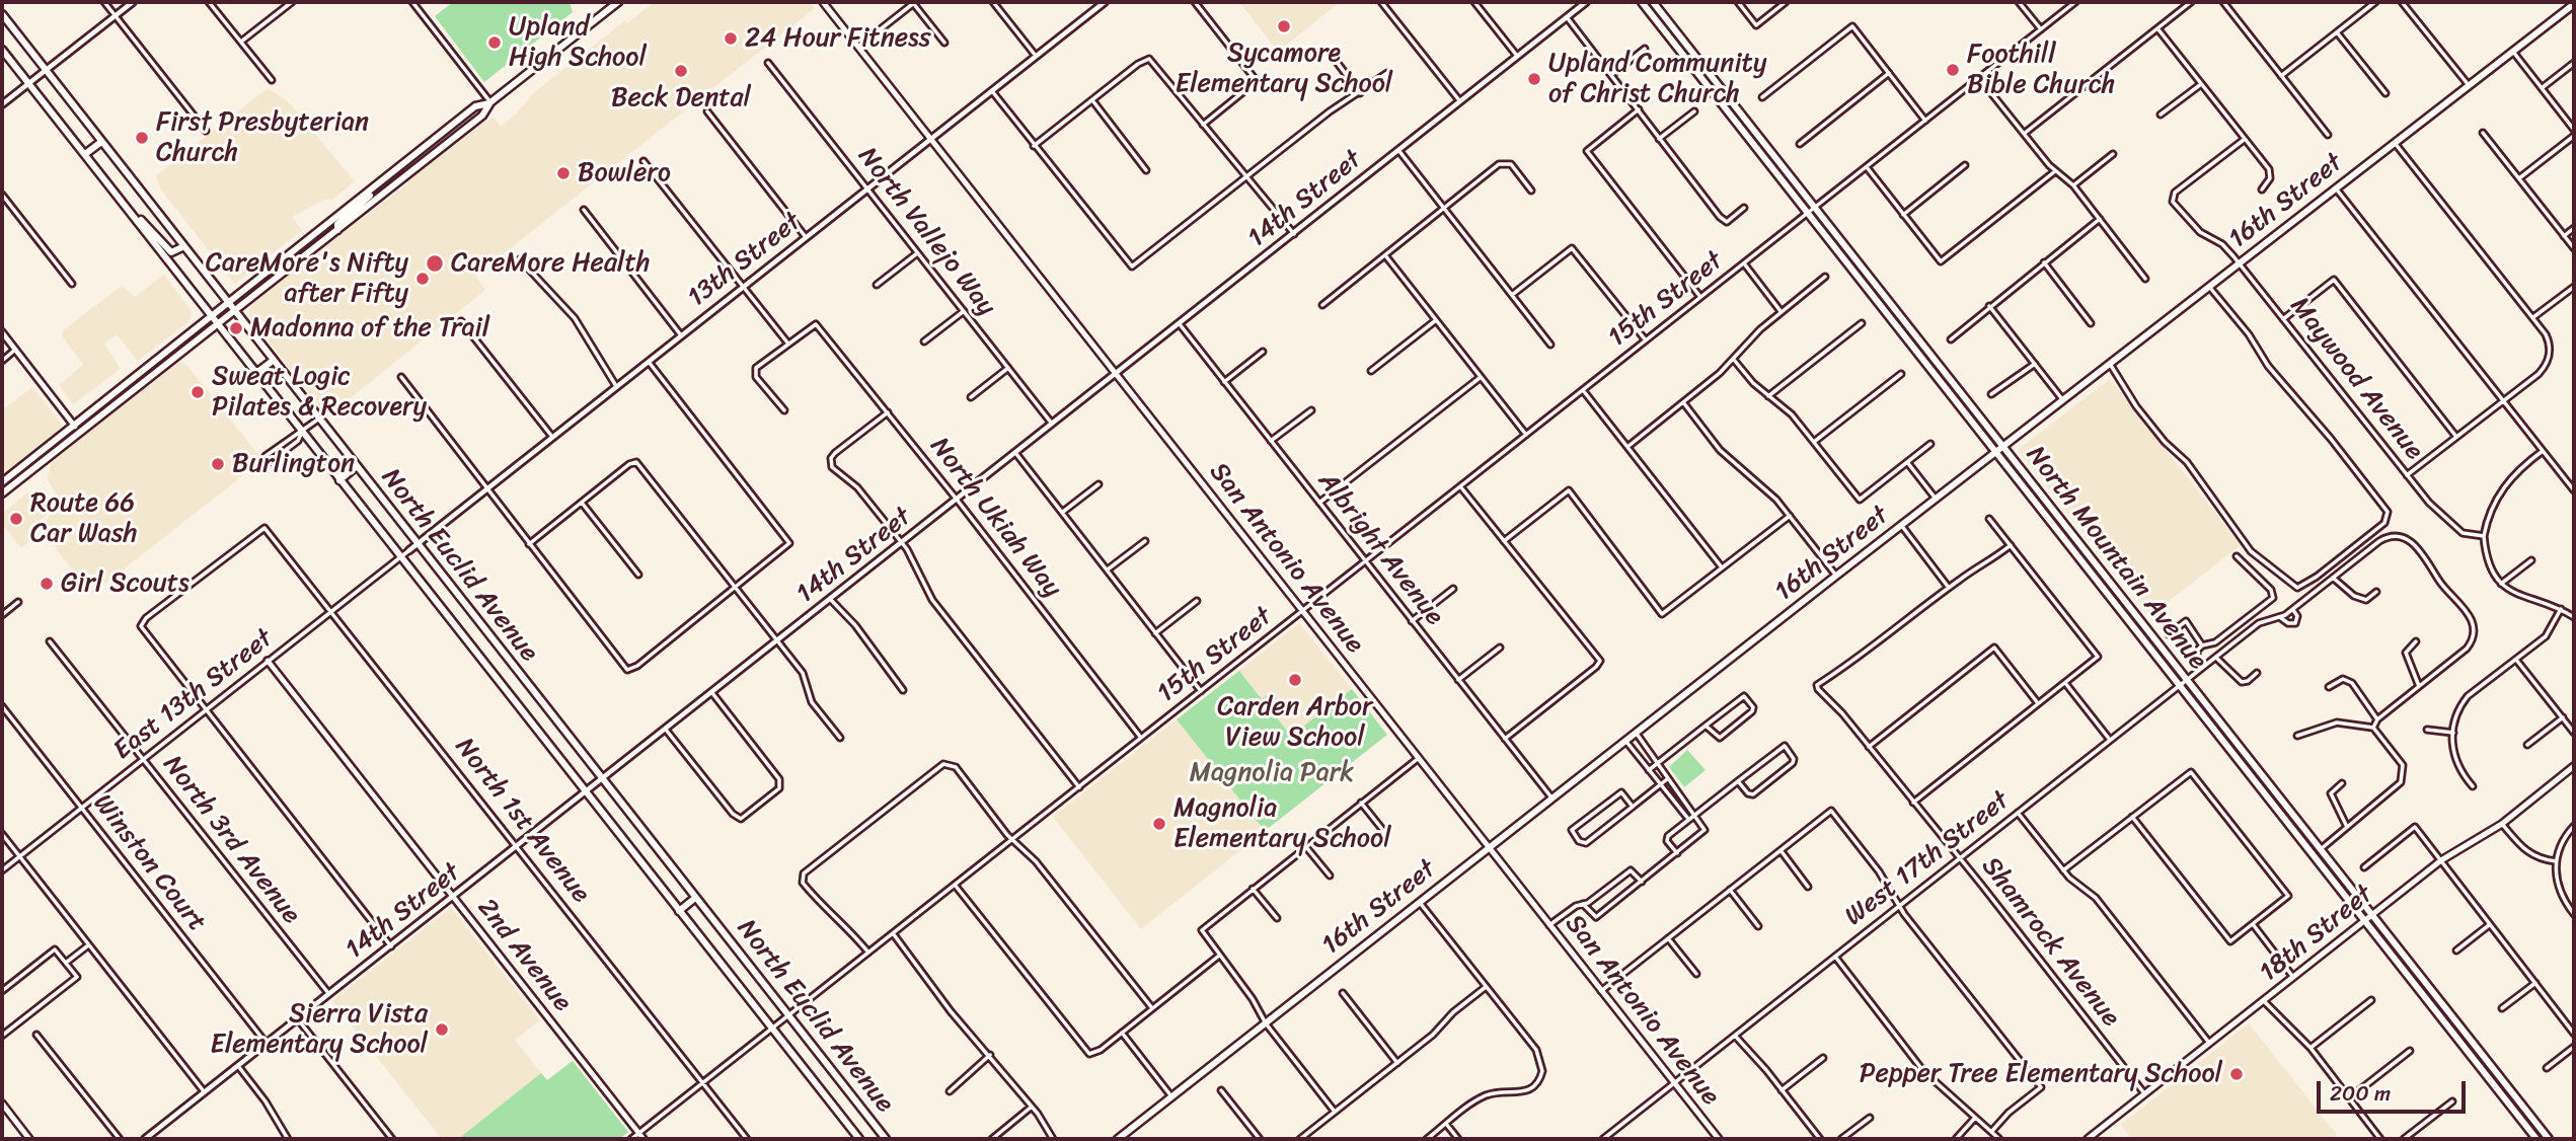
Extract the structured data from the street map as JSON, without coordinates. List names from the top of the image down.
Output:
{
  "streets": {
    "main road": [
      "16th Street",
      "San Antonio Avenue",
      "North Mountain Avenue",
      "North Euclid Avenue",
      "18th Street"
    ],
    "street": [
      "14th Street",
      "North Vallejo Way",
      "13th Street",
      "15th Street",
      "Maywood Avenue",
      "North Ukiah Way",
      "Albright Avenue",
      "East 13th Street",
      "North 1st Avenue",
      "North 3rd Avenue",
      "West 17th Street",
      "Winston Court",
      "Shamrock Avenue",
      "2nd Avenue"
    ]
  },
  "crossings": [
    ["14th Street", "North Vallejo Way"],
    ["14th Street", "North Ukiah Way"],
    ["14th Street", "Albright Avenue"],
    ["14th Street", "San Antonio Avenue"],
    ["14th Street", "North Euclid Avenue"],
    ["14th Street", "North 1st Avenue"],
    ["14th Street", "North 3rd Avenue"],
    ["14th Street", "Winston Court"],
    ["14th Street", "2nd Avenue"],
    ["16th Street", "Maywood Avenue"],
    ["16th Street", "Albright Avenue"],
    ["16th Street", "San Antonio Avenue"],
    ["16th Street", "North Mountain Avenue"],
    ["North Vallejo Way", "13th Street"],
    ["13th Street", "San Antonio Avenue"],
    ["13th Street", "North Euclid Avenue"],
    ["13th Street", "East 13th Street"],
    ["15th Street", "North Ukiah Way"],
    ["15th Street", "Albright Avenue"],
    ["15th Street", "San Antonio Avenue"],
    ["15th Street", "North Mountain Avenue"],
    ["15th Street", "North Euclid Avenue"],
    ["15th Street", "North 1st Avenue"],
    ["15th Street", "2nd Avenue"],
    ["San Antonio Avenue", "West 17th Street"],
    ["North Mountain Avenue", "West 17th Street"],
    ["North Mountain Avenue", "18th Street"],
    ["North Euclid Avenue", "East 13th Street"],
    ["East 13th Street", "North 1st Avenue"],
    ["East 13th Street", "North 3rd Avenue"],
    ["East 13th Street", "Winston Court"],
    ["East 13th Street", "2nd Avenue"],
    ["West 17th Street", "Shamrock Avenue"],
    ["18th Street", "Shamrock Avenue"]
  ],
  "parks": ["Magnolia Park"],
  "places": [
    "Sycamore Elementary School",
    "24 Hour Fitness",
    "Upland High School",
    "Foothill Bible Church",
    "Beck Dental",
    "Upland Community of Christ Church",
    "First Presbyterian Church",
    "Bowlero",
    "CareMore Health",
    "CareMore's Nifty after Fifty",
    "Madonna of the Trail",
    "Sweat Logic Pilates & Recovery",
    "Burlington",
    "Route 66 Car Wash",
    "Girl Scouts",
    "Carden Arbor View School",
    "Magnolia Elementary School",
    "Sierra Vista Elementary School",
    "Pepper Tree Elementary School"
  ],
  "scale_bar": "200 m"
}
